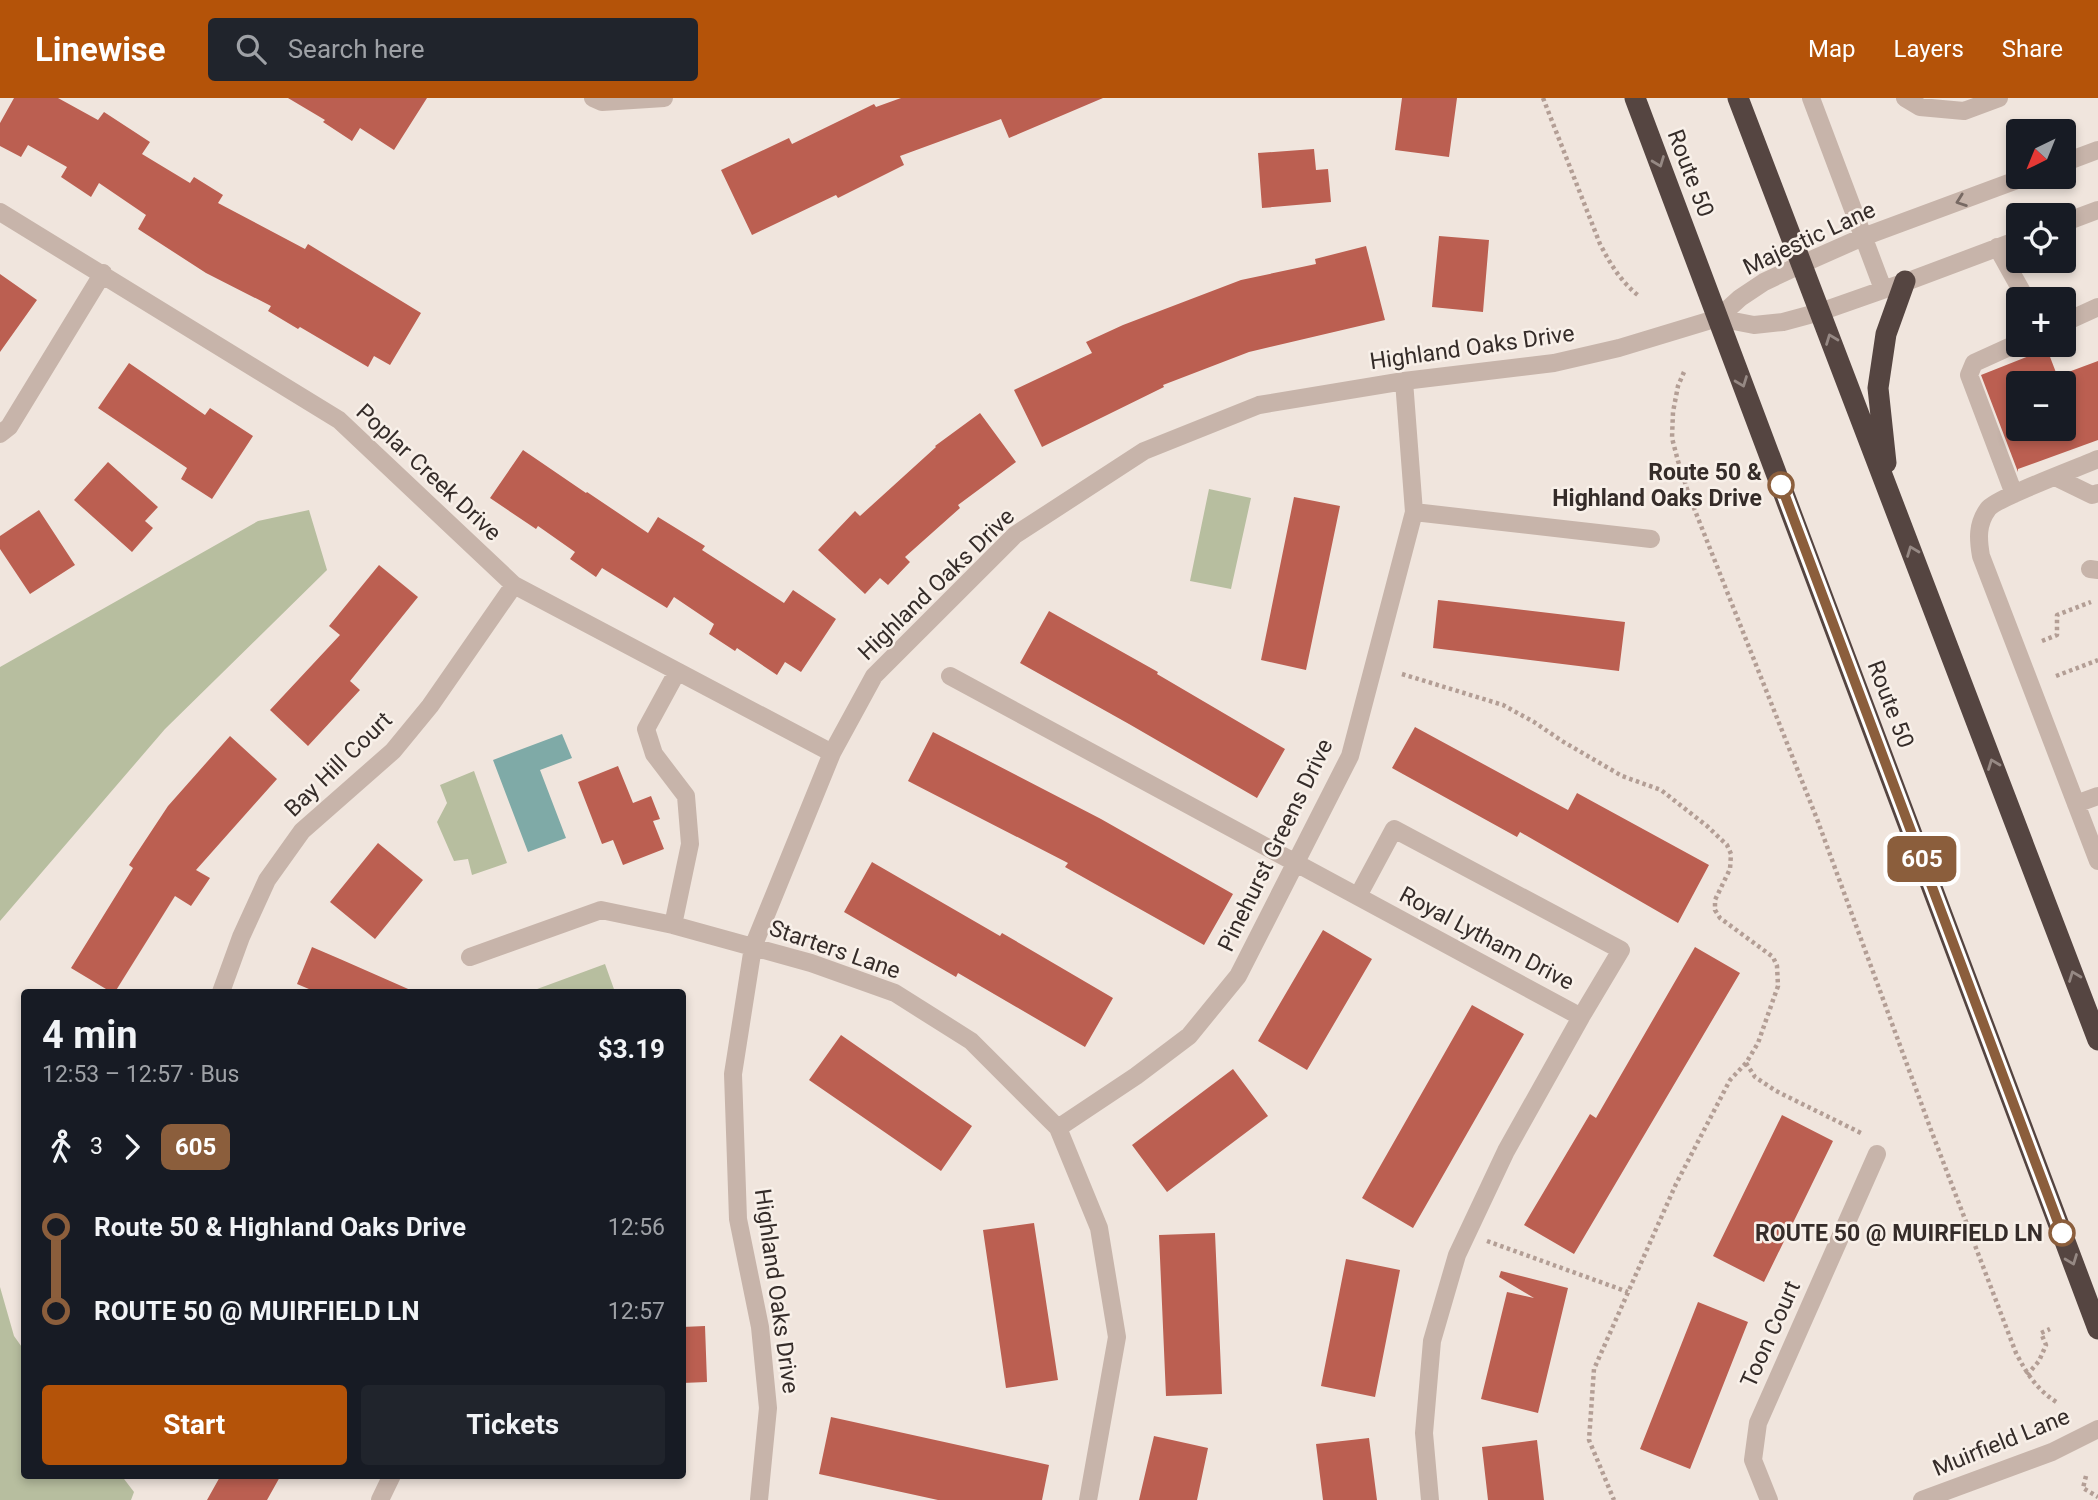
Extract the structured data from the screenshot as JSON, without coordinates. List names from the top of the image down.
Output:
{
  "streets": {
    "highway": ["Route 50"],
    "street": [
      "Majestic Lane",
      "Highland Oaks Drive",
      "Poplar Creek Drive",
      "Bay Hill Court",
      "Pinehurst Greens Drive",
      "Royal Lytham Drive",
      "Starters Lane",
      "Toon Court",
      "Muirfield Lane"
    ]
  },
  "crossings": [
    ["Route 50", "Majestic Lane"],
    ["Route 50", "Highland Oaks Drive"],
    ["Majestic Lane", "Highland Oaks Drive"],
    ["Highland Oaks Drive", "Poplar Creek Drive"],
    ["Highland Oaks Drive", "Pinehurst Greens Drive"],
    ["Highland Oaks Drive", "Starters Lane"],
    ["Poplar Creek Drive", "Bay Hill Court"],
    ["Pinehurst Greens Drive", "Royal Lytham Drive"],
    ["Pinehurst Greens Drive", "Starters Lane"]
  ],
  "places": ["Route 50 & Highland Oaks Drive", "ROUTE 50 @ MUIRFIELD LN"],
  "lines": ["bus line 605"],
  "north": "bottom left",
  "page": {
    "header": "Linewise",
    "search": "Search here",
    "nav": ["Map", "Layers", "Share"],
    "on_map": "605",
    "map_buttons": ["+", "−"],
    "heading": ["4 min", "12:53 – 12:57 · Bus", "$3.19"],
    "legs": ["3", "605"],
    "list": [
      {
        "name": "Route 50 & Highland Oaks Drive",
        "value": "12:56"
      },
      {
        "name": "ROUTE 50 @ MUIRFIELD LN",
        "value": "12:57"
      }
    ],
    "buttons": ["Start", "Tickets"]
  }
}
